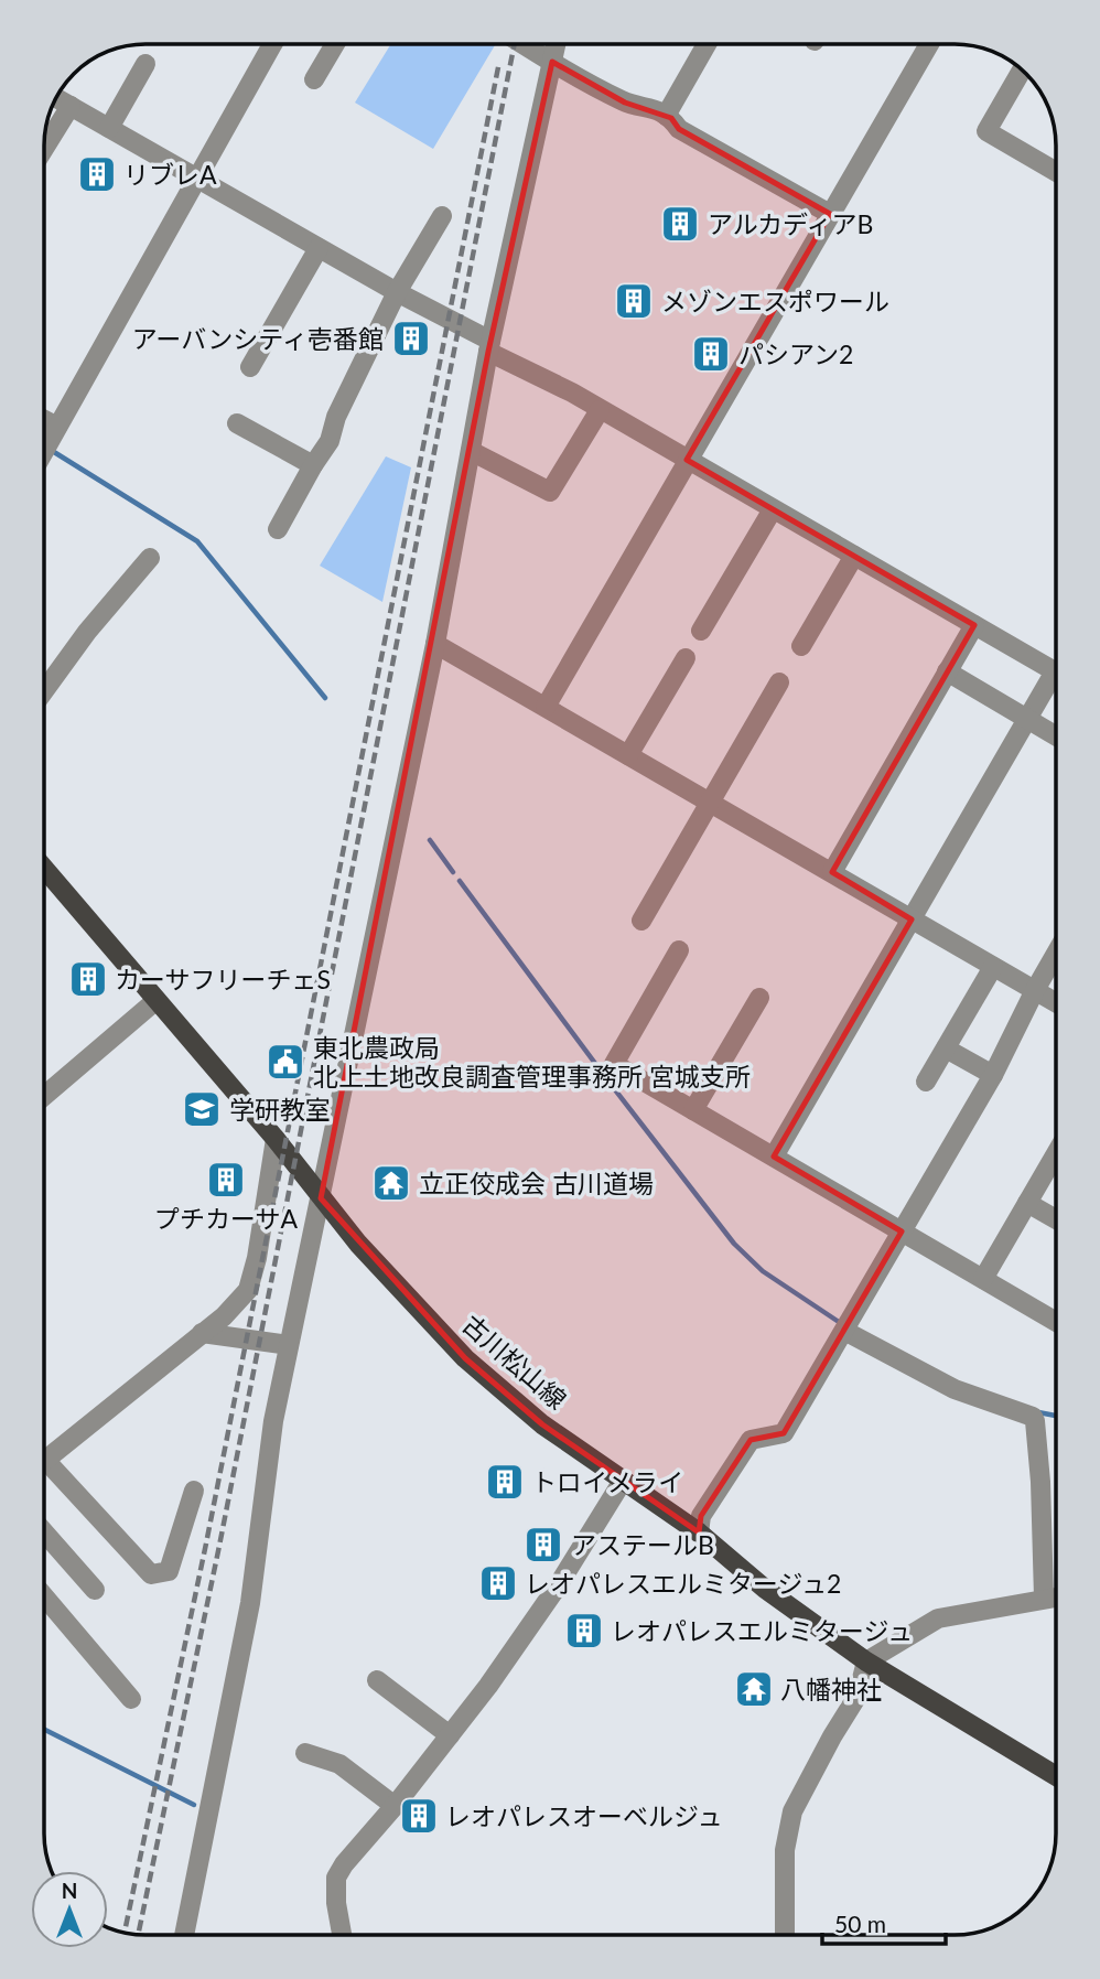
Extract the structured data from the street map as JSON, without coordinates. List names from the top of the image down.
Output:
{
  "streets": {
    "main road": ["古川松山線"]
  },
  "places": {
    "building": [
      "リブレA",
      "アルカディアB",
      "メゾンエスポワール",
      "アーバンシティ壱番館",
      "パシアン2",
      "カーサフリーチェS",
      "プチカーサA",
      "トロイメライ",
      "アステールB",
      "レオパレスエルミタージュ2",
      "レオパレスエルミタージュ",
      "レオパレスオーベルジュ"
    ],
    "public building": ["東北農政局 北上土地改良調査管理事務所 宮城支所"],
    "school or university": ["学研教室"],
    "temple": ["立正佼成会 古川道場", "八幡神社"]
  },
  "scale_bar": "50 m",
  "north": "top"
}
